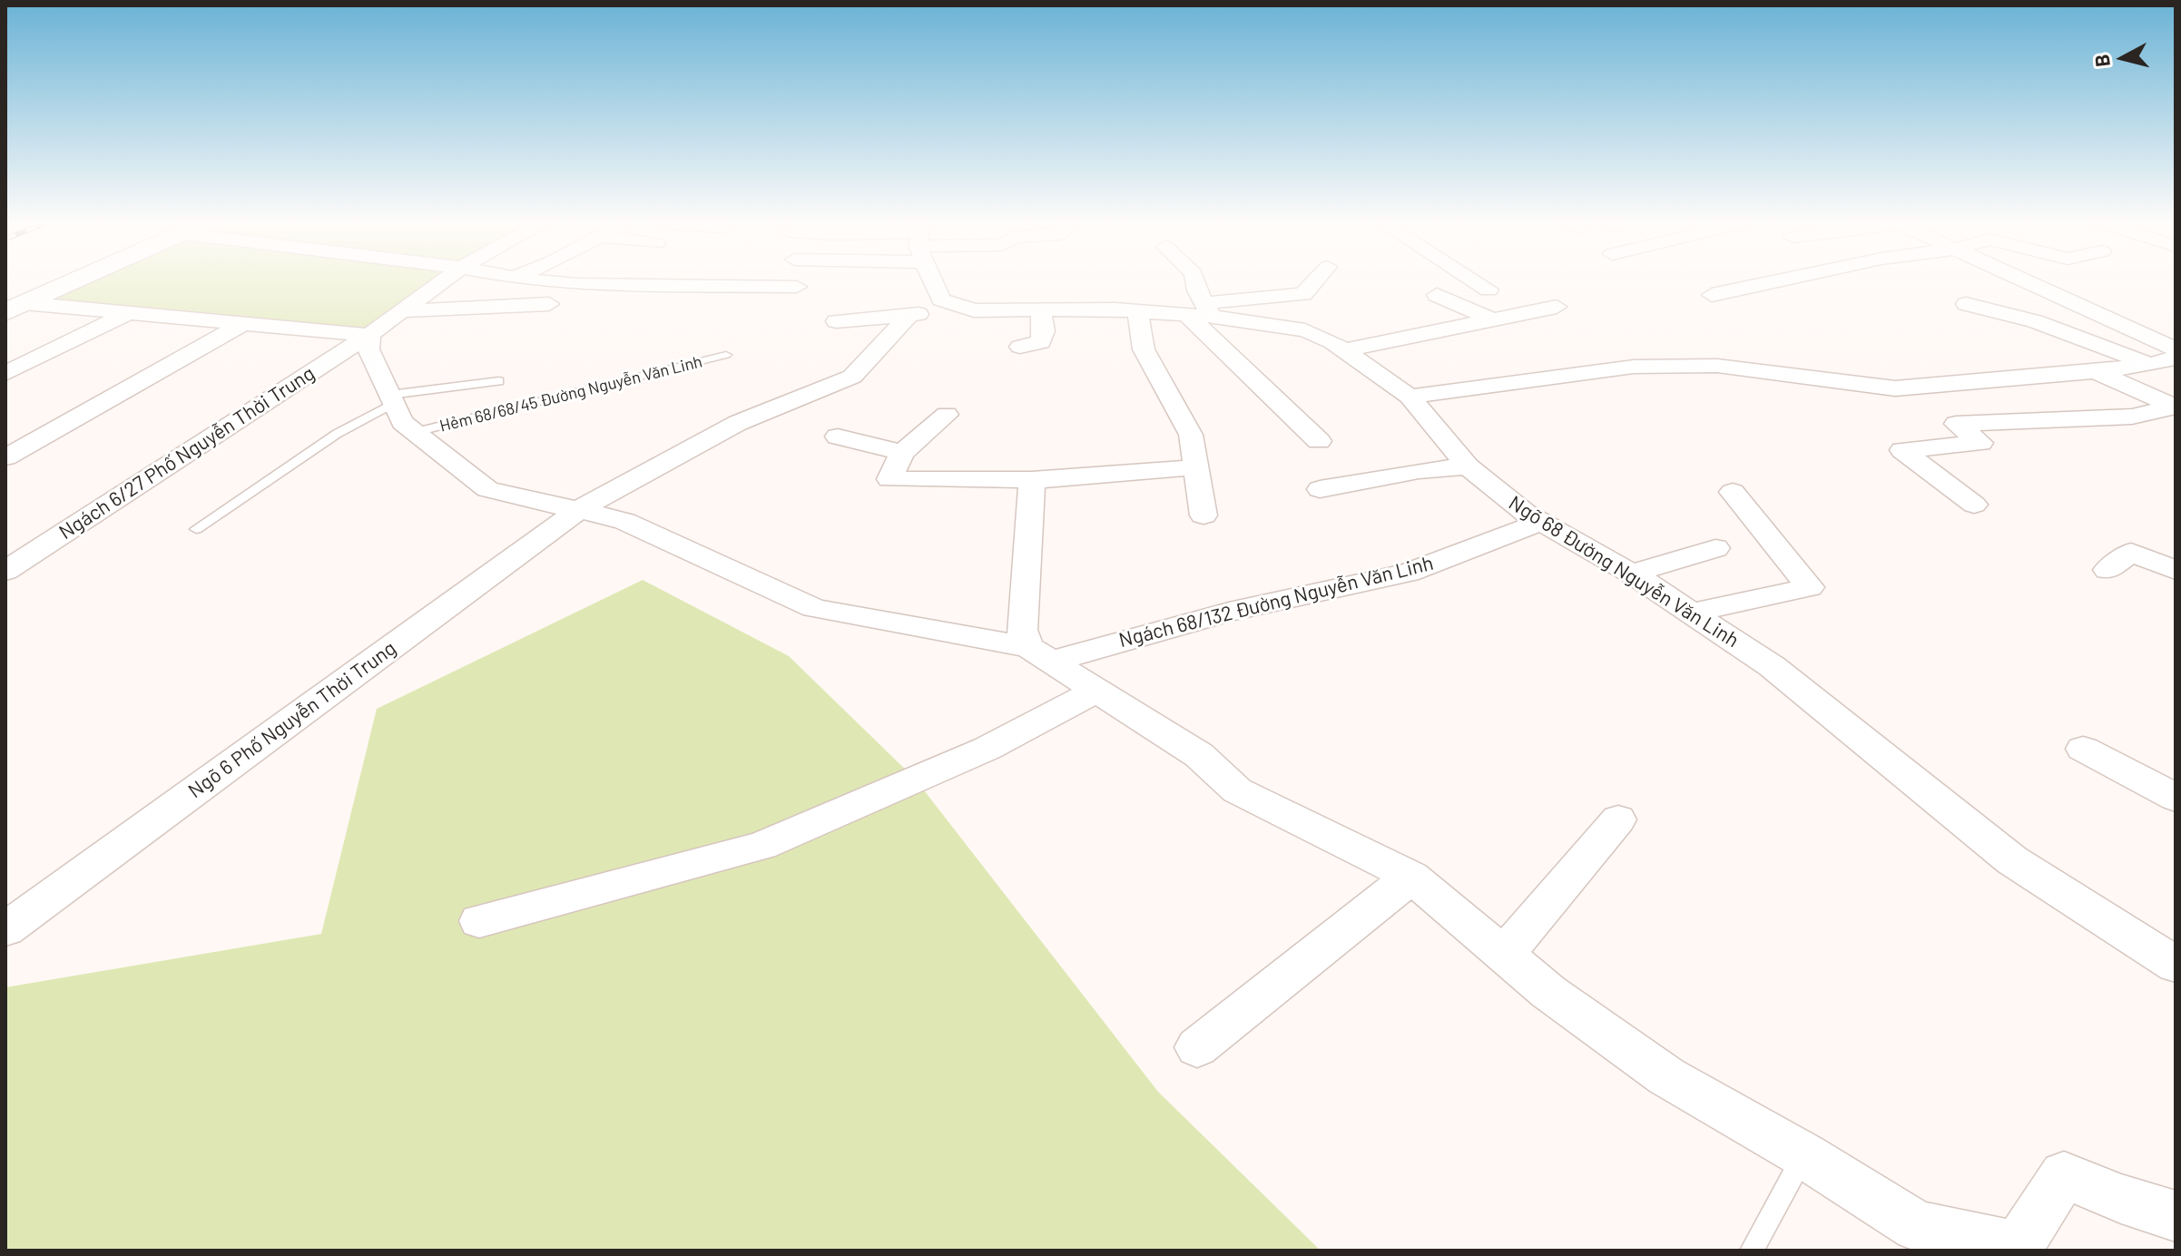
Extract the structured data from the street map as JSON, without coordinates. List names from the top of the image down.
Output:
{
  "streets": {
    "street": [
      "Ngách 6/27 Phố Nguyễn Thời Trung",
      "Ngõ 68 Đường Nguyễn Văn Linh",
      "Ngách 68/132 Đường Nguyễn Văn Linh",
      "Ngõ 6 Phố Nguyễn Thời Trung"
    ],
    "lane": ["Hẻm 68/68/45 Đường Nguyễn Văn Linh"]
  },
  "crossings": [
    ["Ngõ 68 Đường Nguyễn Văn Linh", "Ngách 68/132 Đường Nguyễn Văn Linh"]
  ],
  "north": "left"
}
